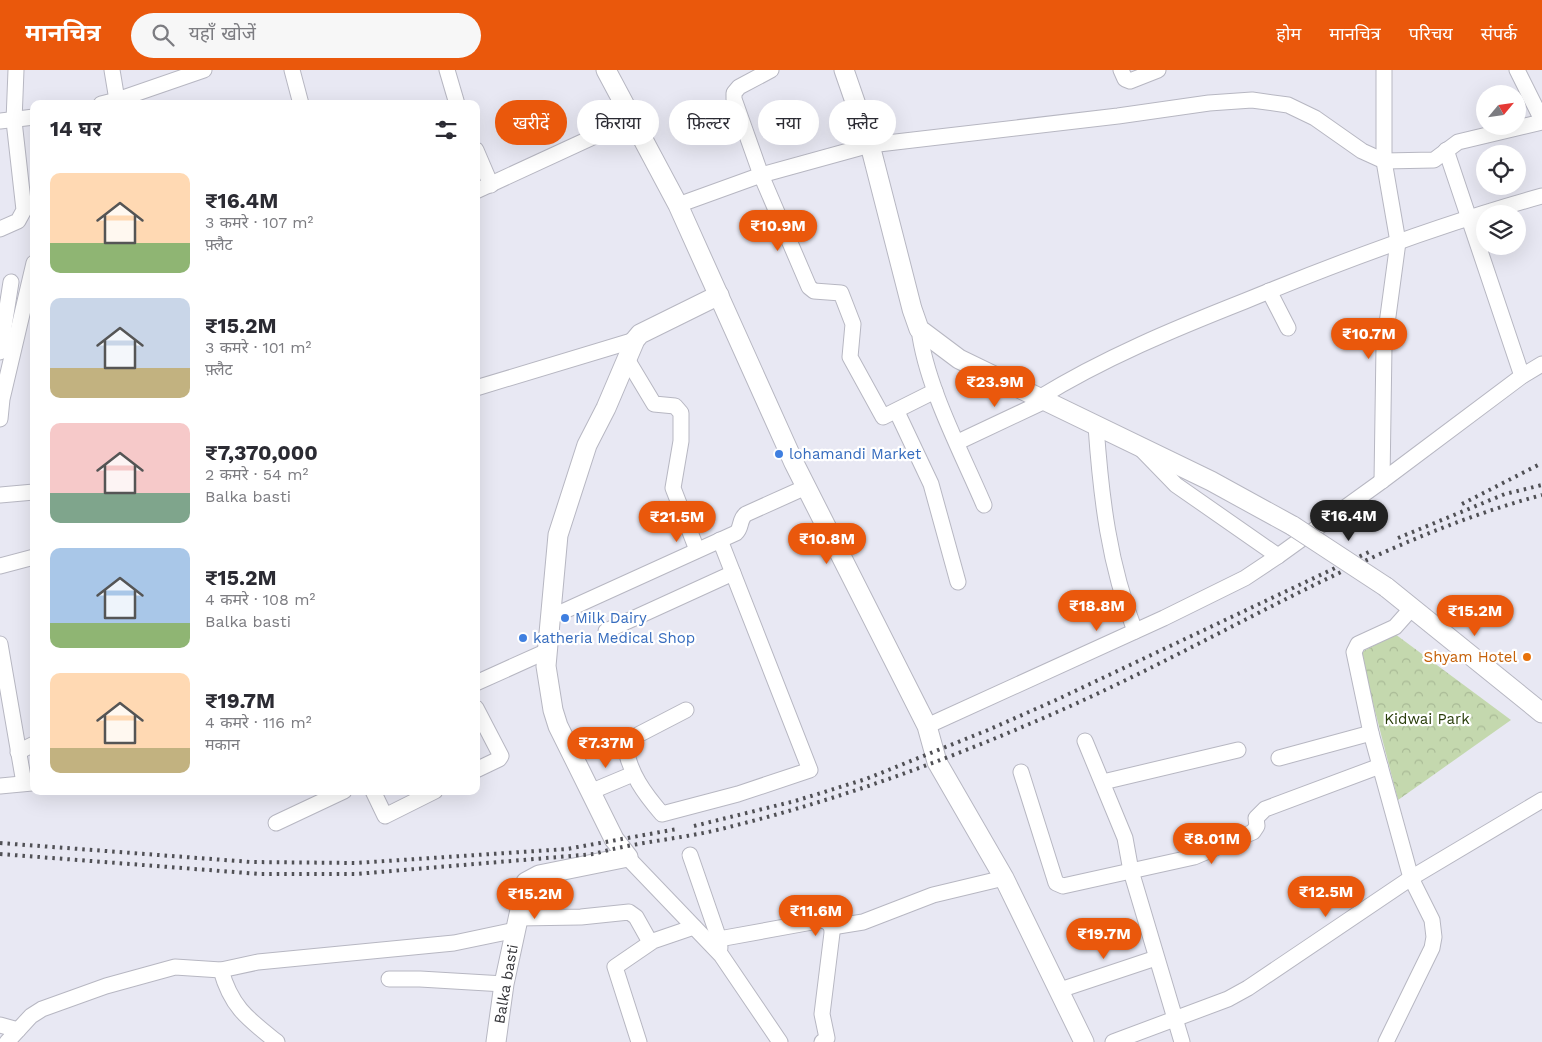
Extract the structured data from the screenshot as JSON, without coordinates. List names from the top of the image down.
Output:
{
  "streets": {
    "street": ["Balka basti"]
  },
  "parks": ["Kidwai Park"],
  "places": [
    "lohamandi Market",
    "Milk Dairy",
    "katheria Medical Shop",
    "Shyam Hotel"
  ],
  "north": "top right",
  "page": {
    "header": "मानचित्र",
    "search": "यहाँ खोजें",
    "nav": [
      "होम",
      "मानचित्र",
      "परिचय",
      "संपर्क"
    ],
    "chip": [
      "खरीदें",
      "किराया",
      "फ़िल्टर",
      "नया",
      "फ़्लैट"
    ],
    "heading": "14 घर",
    "list": [
      {
        "name": "₹16.4M",
        "note": "3 कमरे · 107 m² · फ़्लैट"
      },
      {
        "name": "₹15.2M",
        "note": "3 कमरे · 101 m² · फ़्लैट"
      },
      {
        "name": "₹7,370,000",
        "note": "2 कमरे · 54 m² · Balka basti"
      },
      {
        "name": "₹15.2M",
        "note": "4 कमरे · 108 m² · Balka basti"
      },
      {
        "name": "₹19.7M",
        "note": "4 कमरे · 116 m² · मकान"
      }
    ],
    "price": [
      "₹10.9M",
      "₹10.7M",
      "₹23.9M",
      "₹16.4M",
      "₹21.5M",
      "₹10.8M",
      "₹18.8M",
      "₹15.2M",
      "₹7.37M",
      "₹8.01M",
      "₹12.5M",
      "₹15.2M",
      "₹11.6M",
      "₹19.7M"
    ]
  }
}
